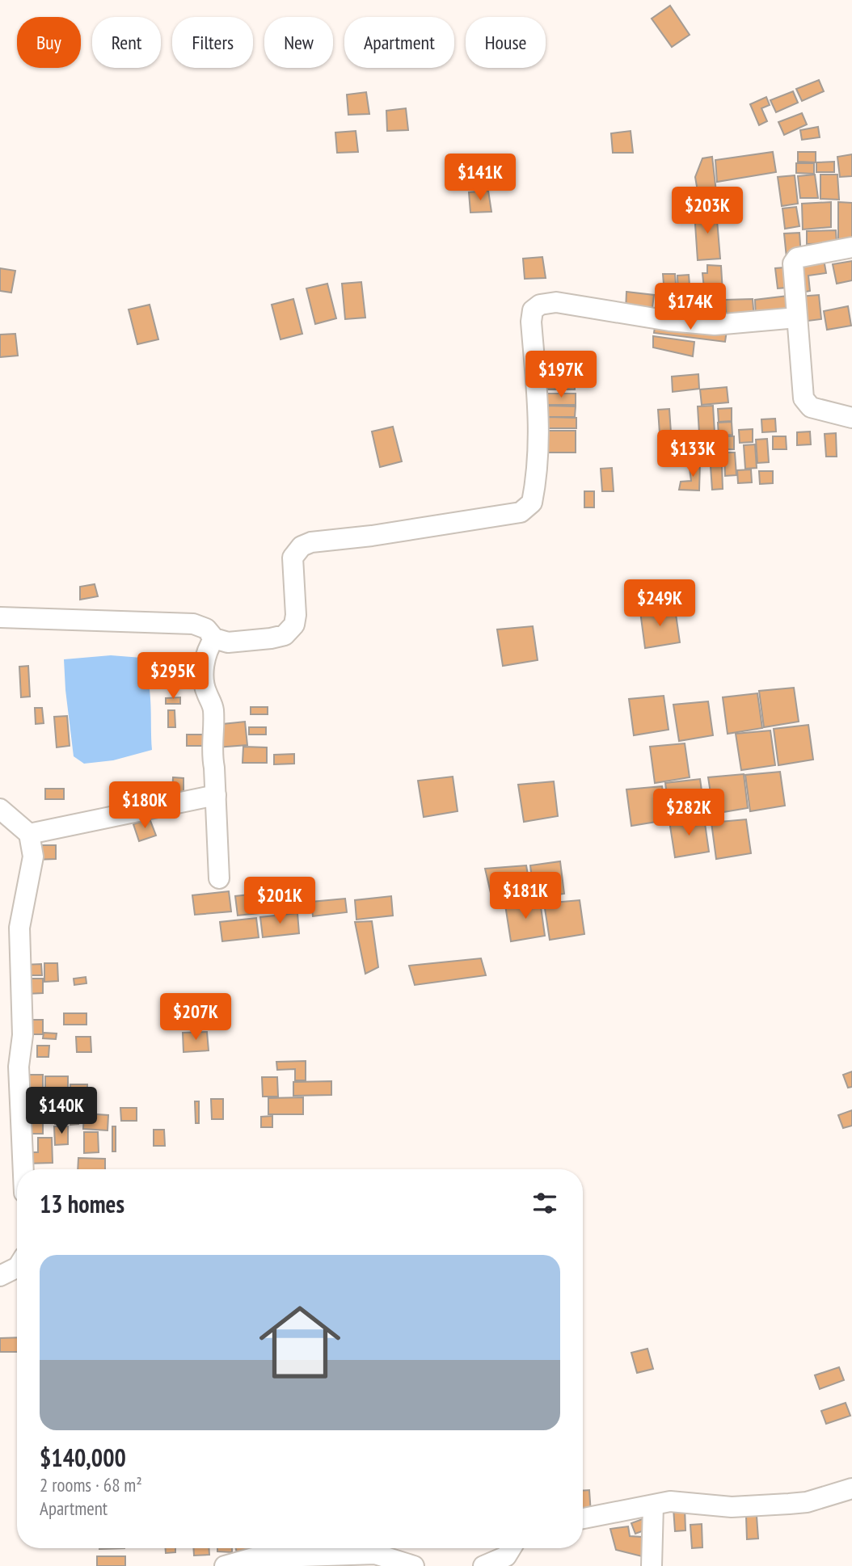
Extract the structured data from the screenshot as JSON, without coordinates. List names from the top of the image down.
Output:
{
  "page": {
    "chip": [
      "Buy",
      "Rent",
      "Filters",
      "New",
      "Apartment",
      "House"
    ],
    "price": [
      "$141K",
      "$203K",
      "$174K",
      "$197K",
      "$133K",
      "$249K",
      "$295K",
      "$180K",
      "$282K",
      "$181K",
      "$201K",
      "$207K",
      "$140K"
    ],
    "heading": "13 homes",
    "list": [
      {
        "name": "$140,000",
        "note": "2 rooms · 68 m² · Apartment"
      }
    ]
  }
}
